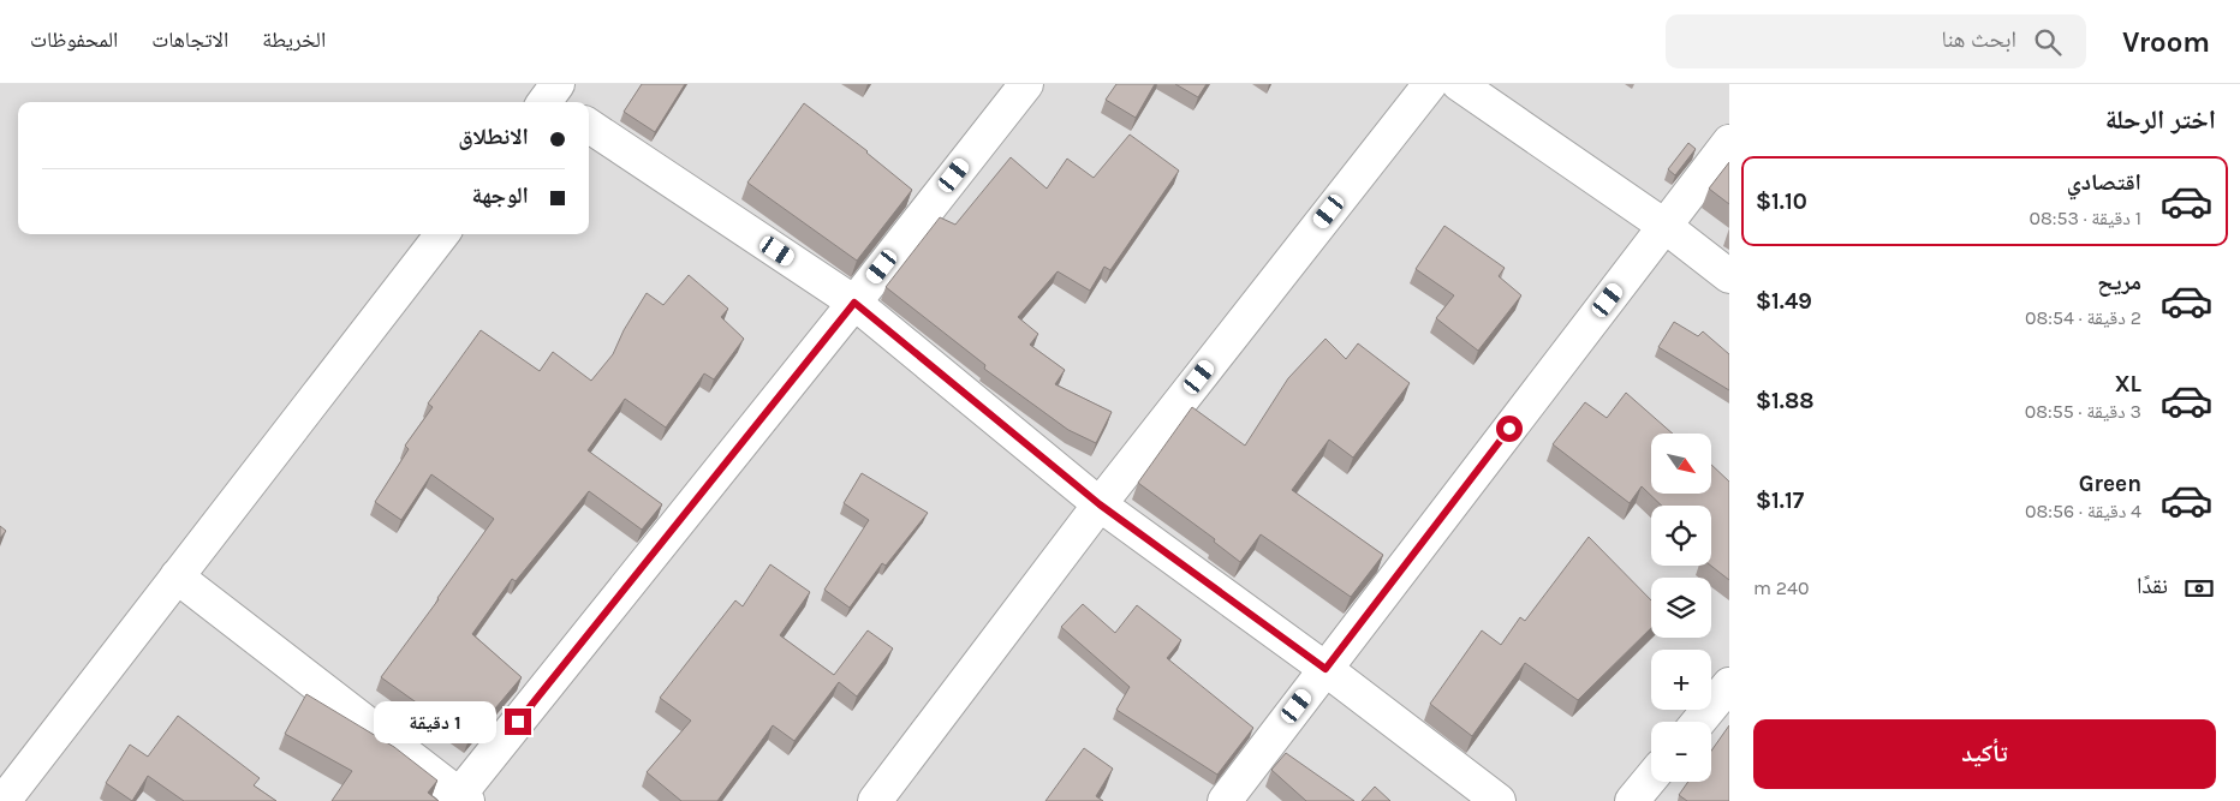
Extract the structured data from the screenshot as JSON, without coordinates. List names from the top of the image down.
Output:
{
  "north": "bottom right",
  "page": {
    "header": "Vroom",
    "search": "ابحث هنا",
    "nav": ["الخريطة", "الاتجاهات", "المحفوظات"],
    "heading": "اختر الرحلة",
    "banner": ["الانطلاق", "الوجهة"],
    "list": [
      {
        "name": "اقتصادي",
        "note": "1 دقيقة · 08:53",
        "value": "$1.10"
      },
      {
        "name": "مريح",
        "note": "2 دقيقة · 08:54",
        "value": "$1.49"
      },
      {
        "name": "XL",
        "note": "3 دقيقة · 08:55",
        "value": "$1.88"
      },
      {
        "name": "Green",
        "note": "4 دقيقة · 08:56",
        "value": "$1.17"
      }
    ],
    "map_buttons": ["+", "−"],
    "pay": ["نقدًا", "240 m"],
    "bubble": "1 دقيقة",
    "buttons": "تأكيد"
  }
}
